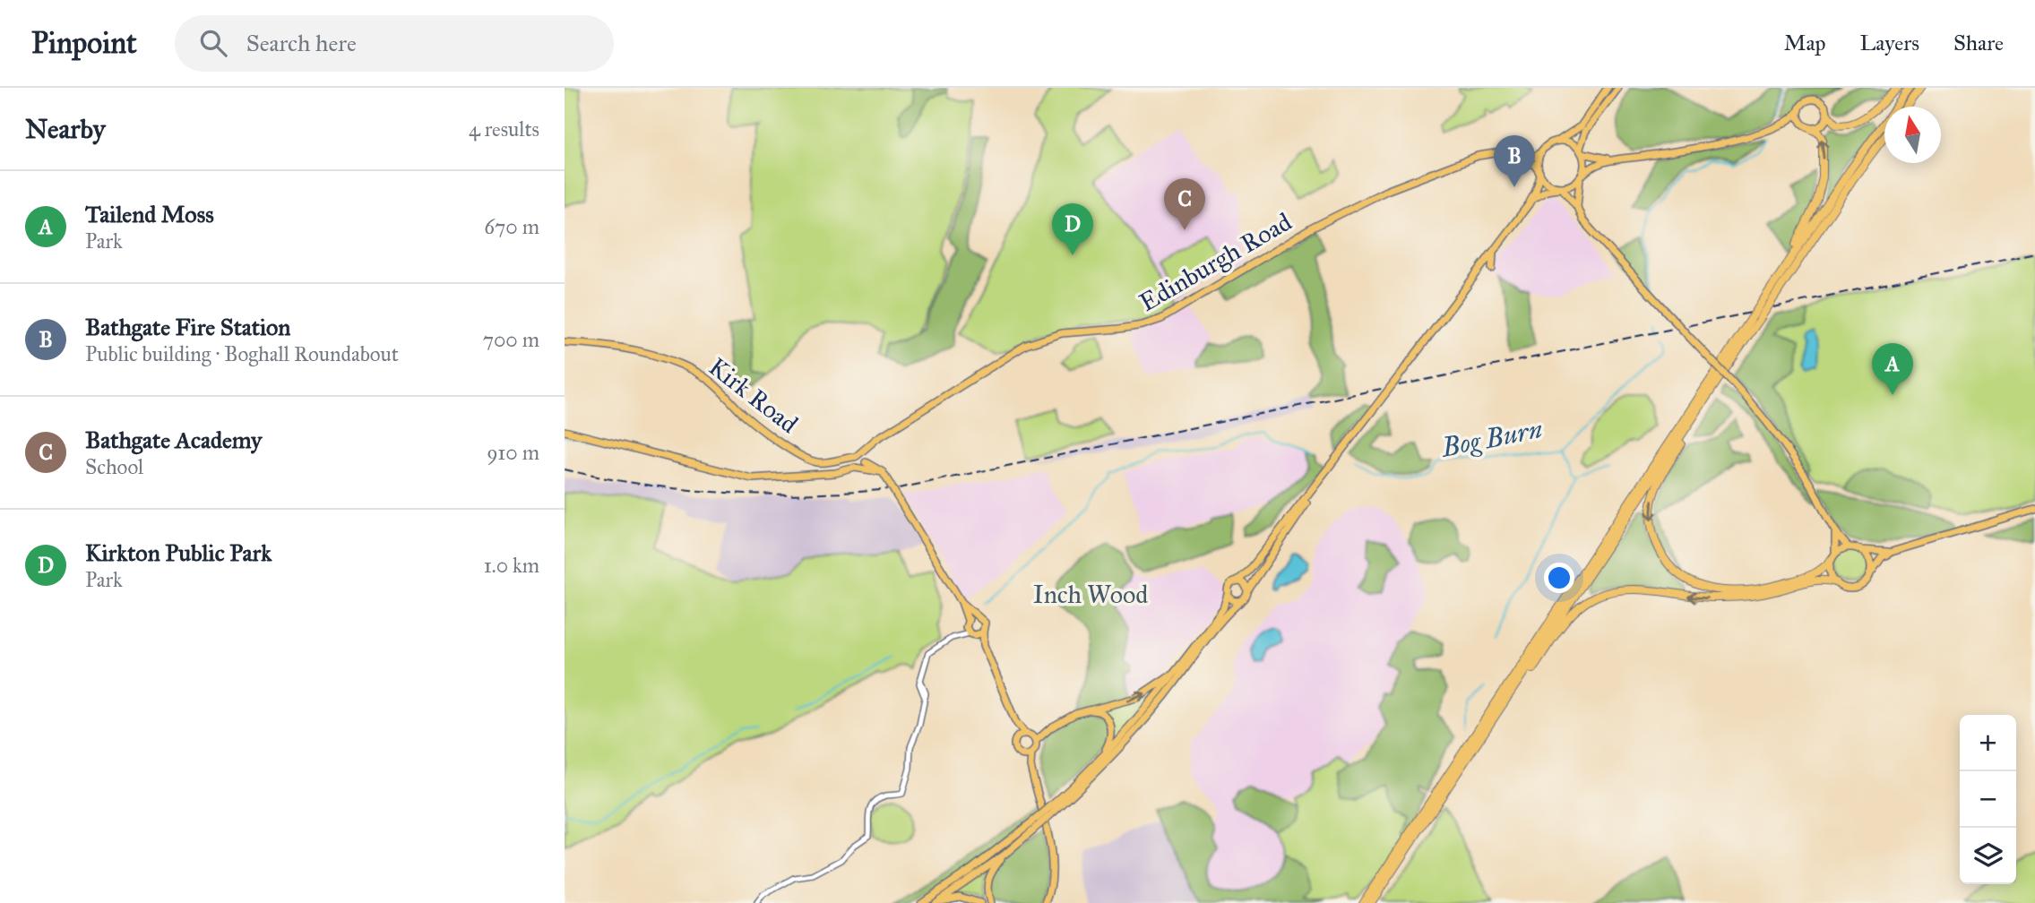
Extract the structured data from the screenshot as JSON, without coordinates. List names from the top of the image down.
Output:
{
  "streets": {
    "main road": ["Edinburgh Road", "Kirk Road"]
  },
  "crossings": [
    ["Edinburgh Road", "Kirk Road"]
  ],
  "water": ["Bog Burn"],
  "parks": ["Inch Wood"],
  "north": "top",
  "page": {
    "header": "Pinpoint",
    "search": "Search here",
    "nav": ["Map", "Layers", "Share"],
    "heading": ["Nearby", "4 results"],
    "pins": [
      "B",
      "C",
      "D",
      "A"
    ],
    "list": [
      {
        "mark": "A",
        "name": "Tailend Moss",
        "note": "Park",
        "value": "670 m"
      },
      {
        "mark": "B",
        "name": "Bathgate Fire Station",
        "note": "Public building · Boghall Roundabout",
        "value": "700 m"
      },
      {
        "mark": "C",
        "name": "Bathgate Academy",
        "note": "School",
        "value": "910 m"
      },
      {
        "mark": "D",
        "name": "Kirkton Public Park",
        "note": "Park",
        "value": "1.0 km"
      }
    ],
    "map_buttons": ["+", "−"]
  }
}
